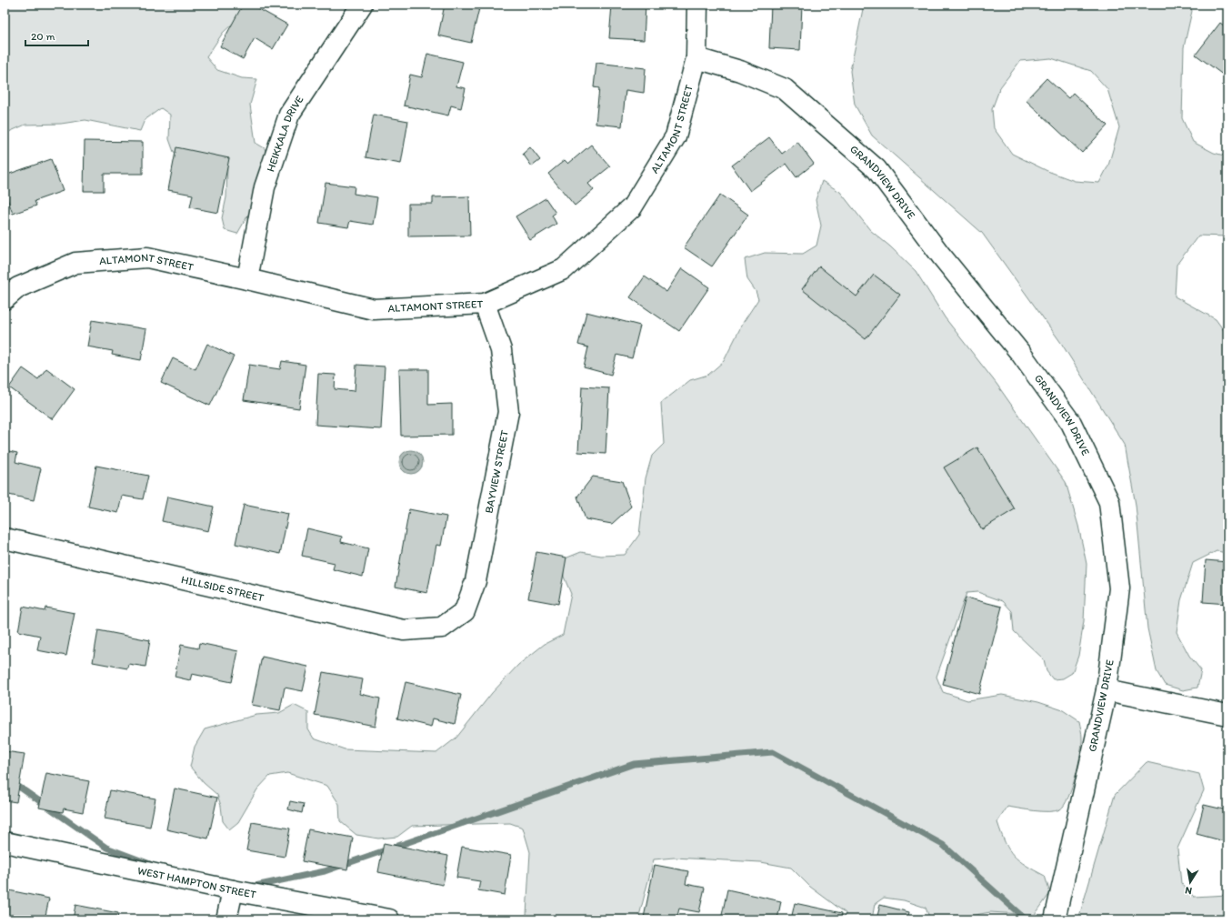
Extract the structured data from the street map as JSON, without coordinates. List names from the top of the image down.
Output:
{
  "streets": {
    "street": [
      "ALTAMONT STREET",
      "HEIKKALA DRIVE",
      "GRANDVIEW DRIVE",
      "BAYVIEW STREET",
      "HILLSIDE STREET",
      "WEST HAMPTON STREET"
    ]
  },
  "crossings": [
    ["ALTAMONT STREET", "HEIKKALA DRIVE"],
    ["ALTAMONT STREET", "GRANDVIEW DRIVE"],
    ["ALTAMONT STREET", "BAYVIEW STREET"],
    ["BAYVIEW STREET", "HILLSIDE STREET"]
  ],
  "scale_bar": "20 m",
  "north": "bottom"
}
